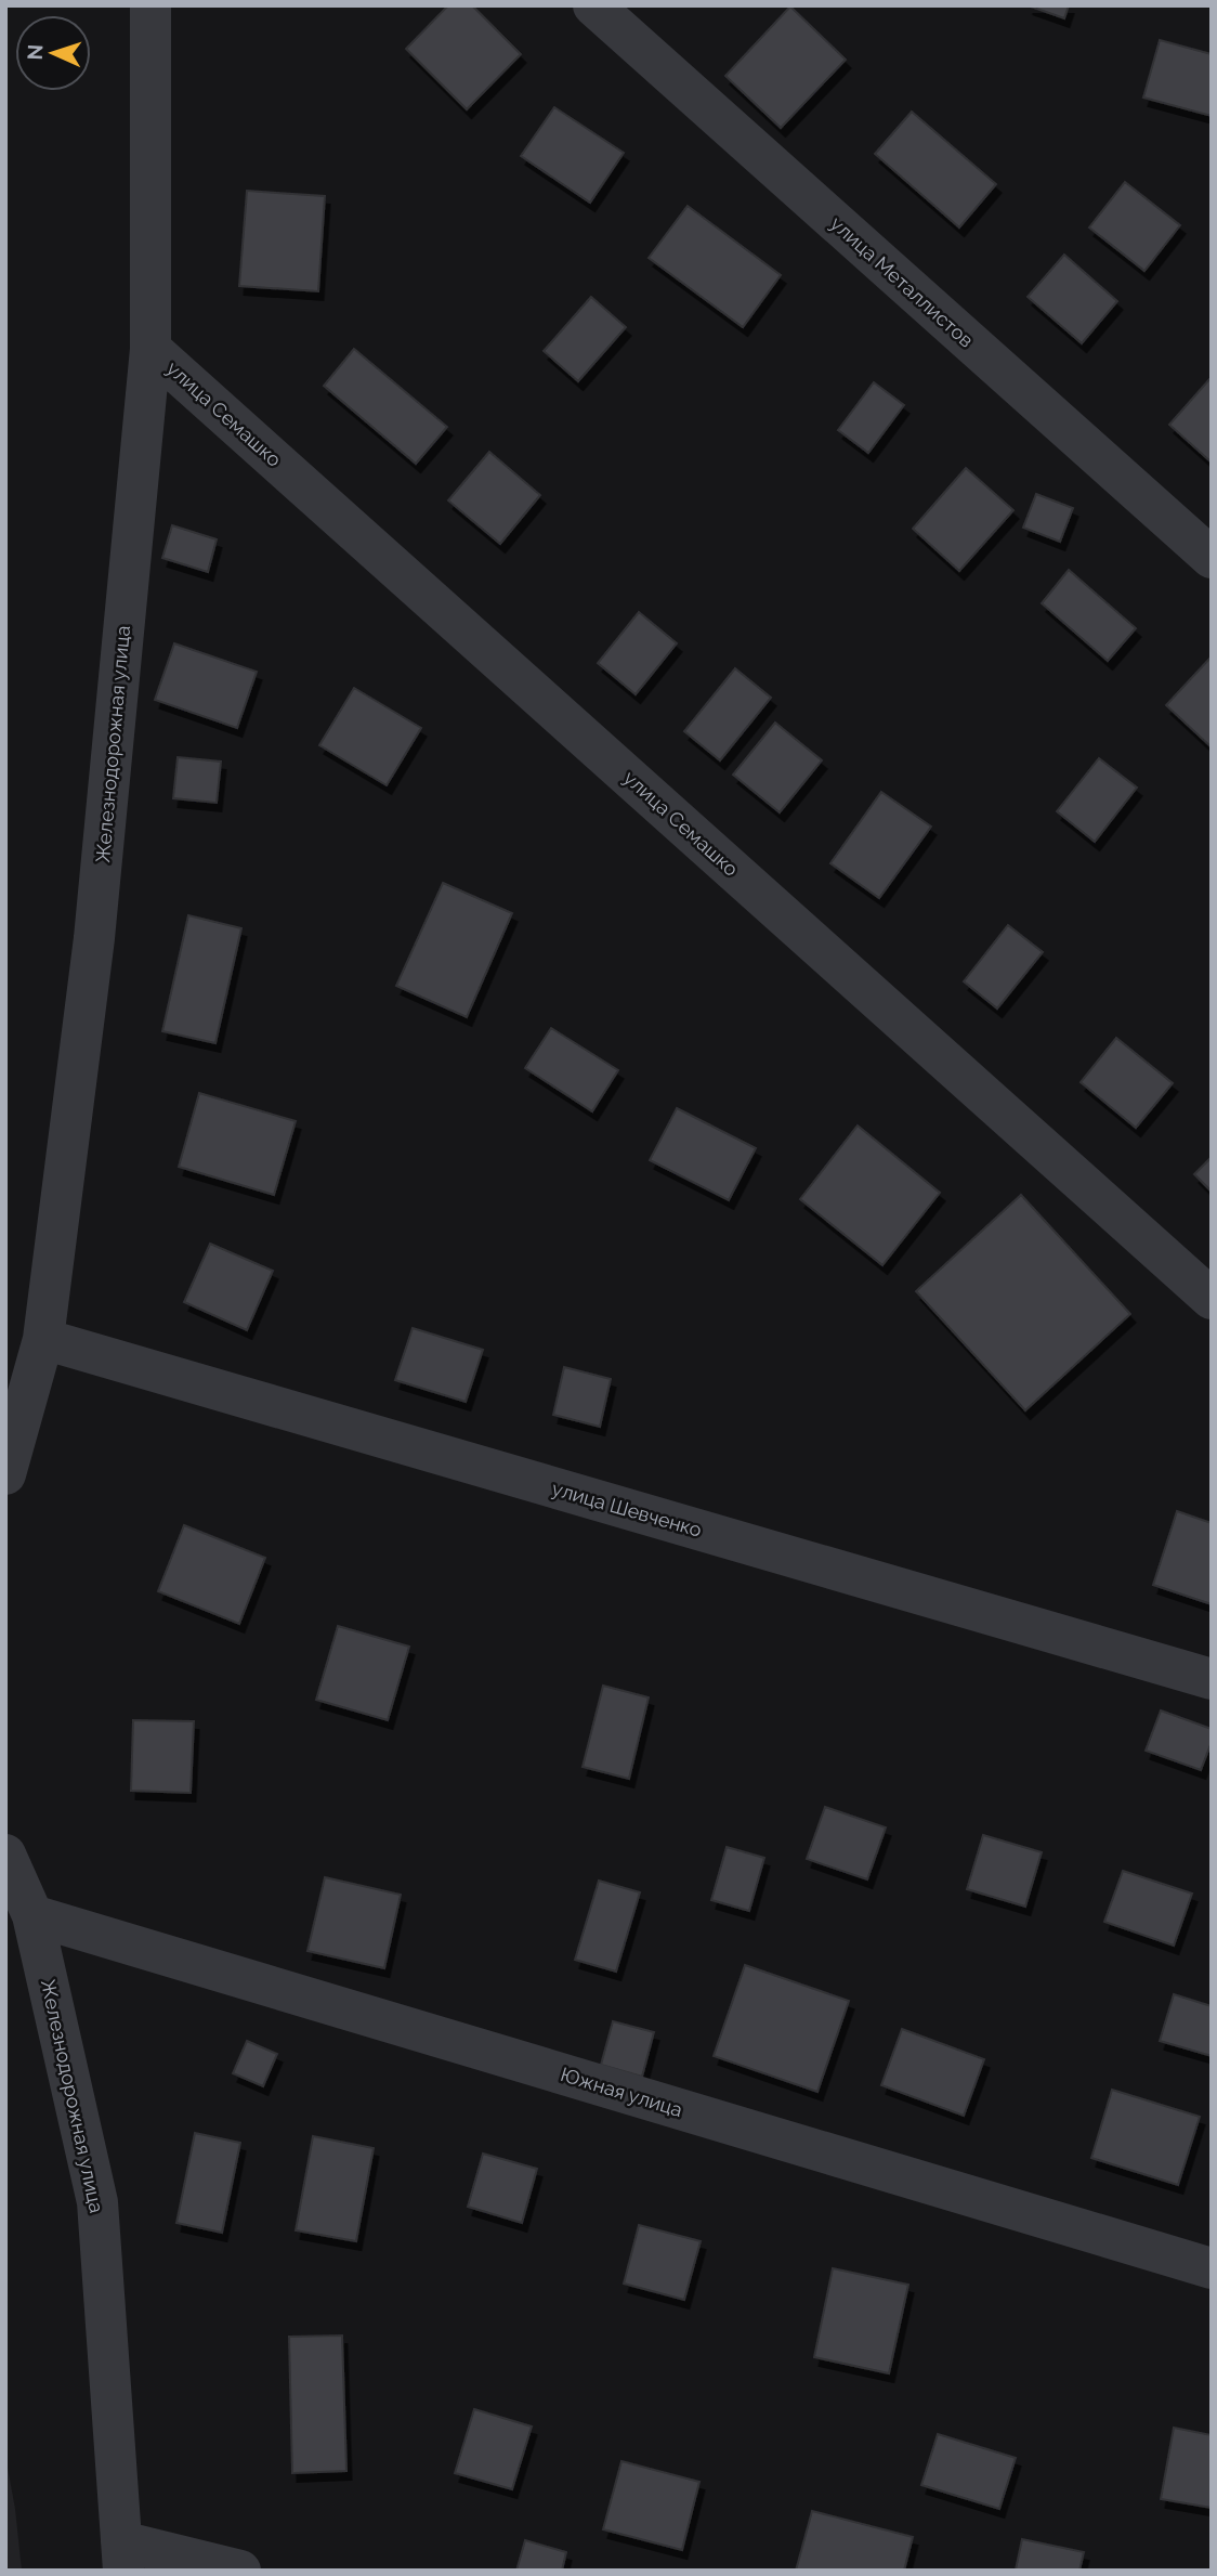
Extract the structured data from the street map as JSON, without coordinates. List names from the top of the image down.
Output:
{
  "streets": {
    "street": [
      "улица Металлистов",
      "улица Семашко",
      "Железнодорожная улица",
      "улица Шевченко",
      "Южная улица"
    ]
  },
  "crossings": [
    ["улица Семашко", "Железнодорожная улица"],
    ["Железнодорожная улица", "улица Шевченко"],
    ["Железнодорожная улица", "Южная улица"]
  ],
  "north": "left"
}
